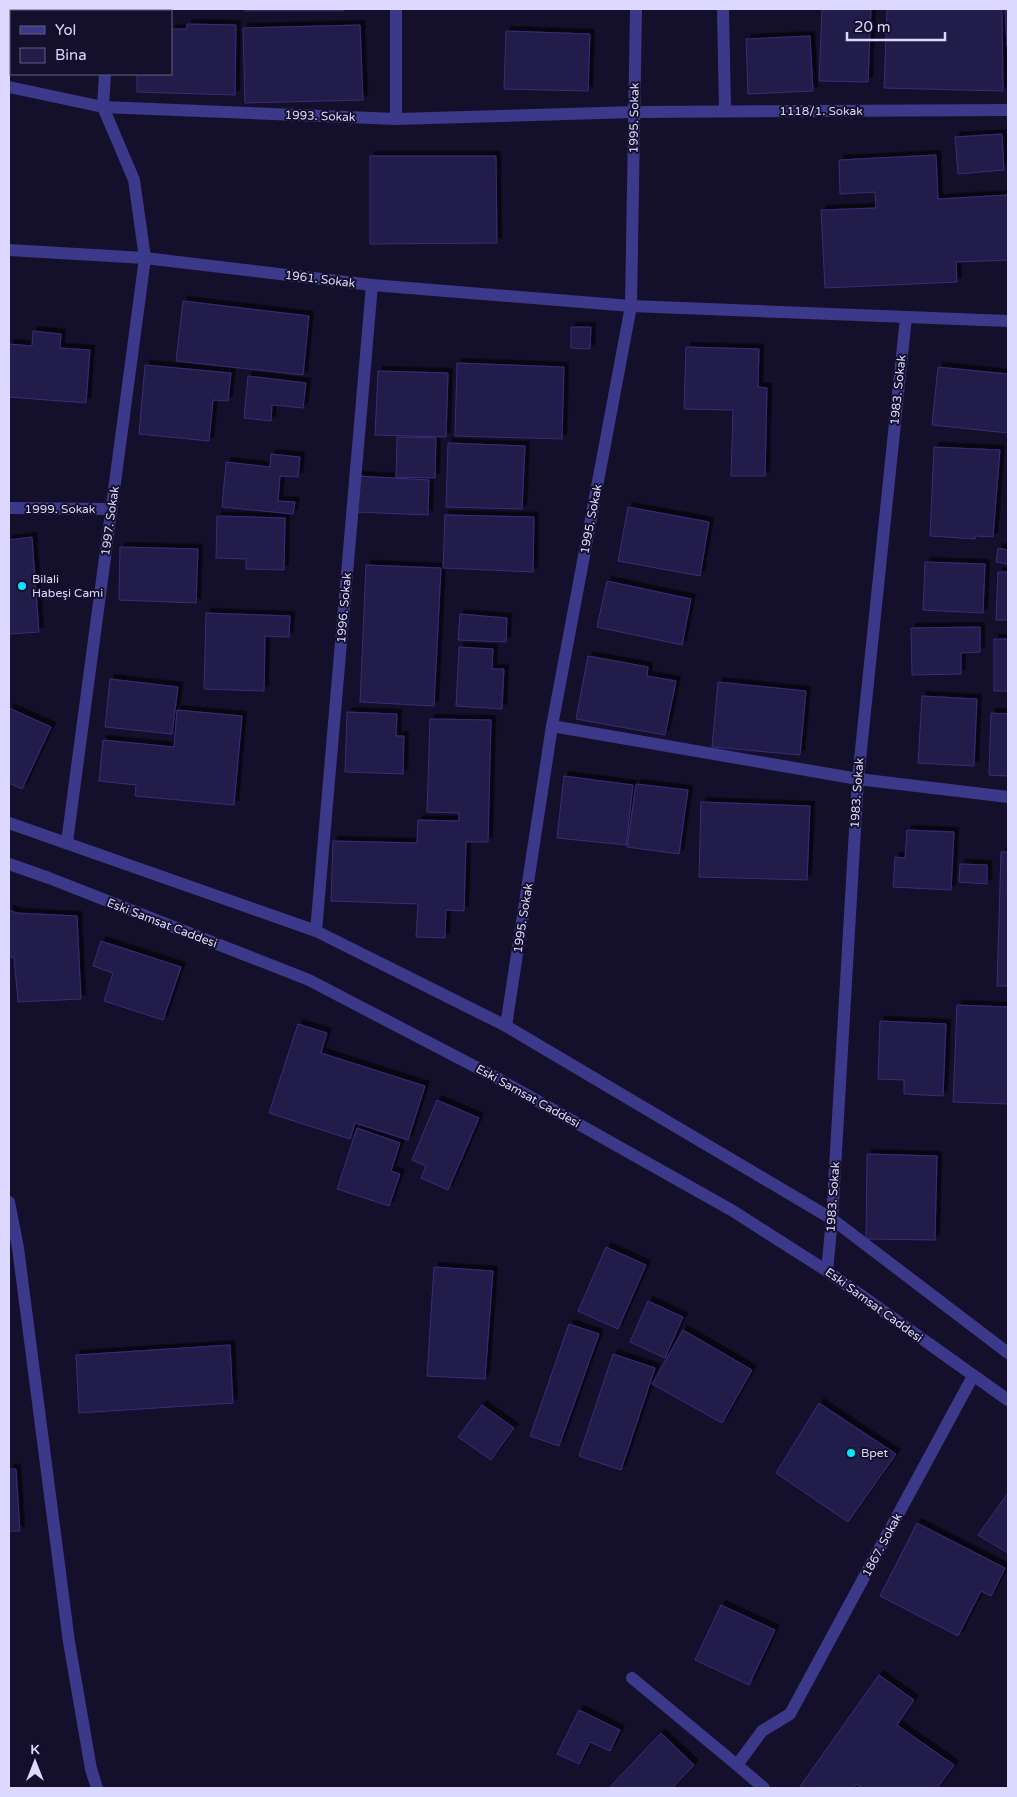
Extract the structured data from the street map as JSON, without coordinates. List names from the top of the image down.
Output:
{
  "streets": {
    "street": [
      "1118/1. Sokak",
      "1993. Sokak",
      "1995. Sokak",
      "1961. Sokak",
      "1983. Sokak",
      "1999. Sokak",
      "1997. Sokak",
      "1996. Sokak",
      "Eski Samsat Caddesi",
      "1867. Sokak"
    ]
  },
  "crossings": [
    ["1118/1. Sokak", "1993. Sokak"],
    ["1118/1. Sokak", "1995. Sokak"],
    ["1993. Sokak", "1995. Sokak"],
    ["1993. Sokak", "1997. Sokak"],
    ["1995. Sokak", "1961. Sokak"],
    ["1961. Sokak", "1983. Sokak"],
    ["1961. Sokak", "1997. Sokak"],
    ["1961. Sokak", "1996. Sokak"],
    ["1983. Sokak", "Eski Samsat Caddesi"],
    ["1999. Sokak", "1997. Sokak"],
    ["Eski Samsat Caddesi", "1867. Sokak"]
  ],
  "places": ["Bilali Habeşi Cami", "Bpet"],
  "legend": ["Yol", "Bina"],
  "scale_bar": "20 m",
  "north": "top"
}
